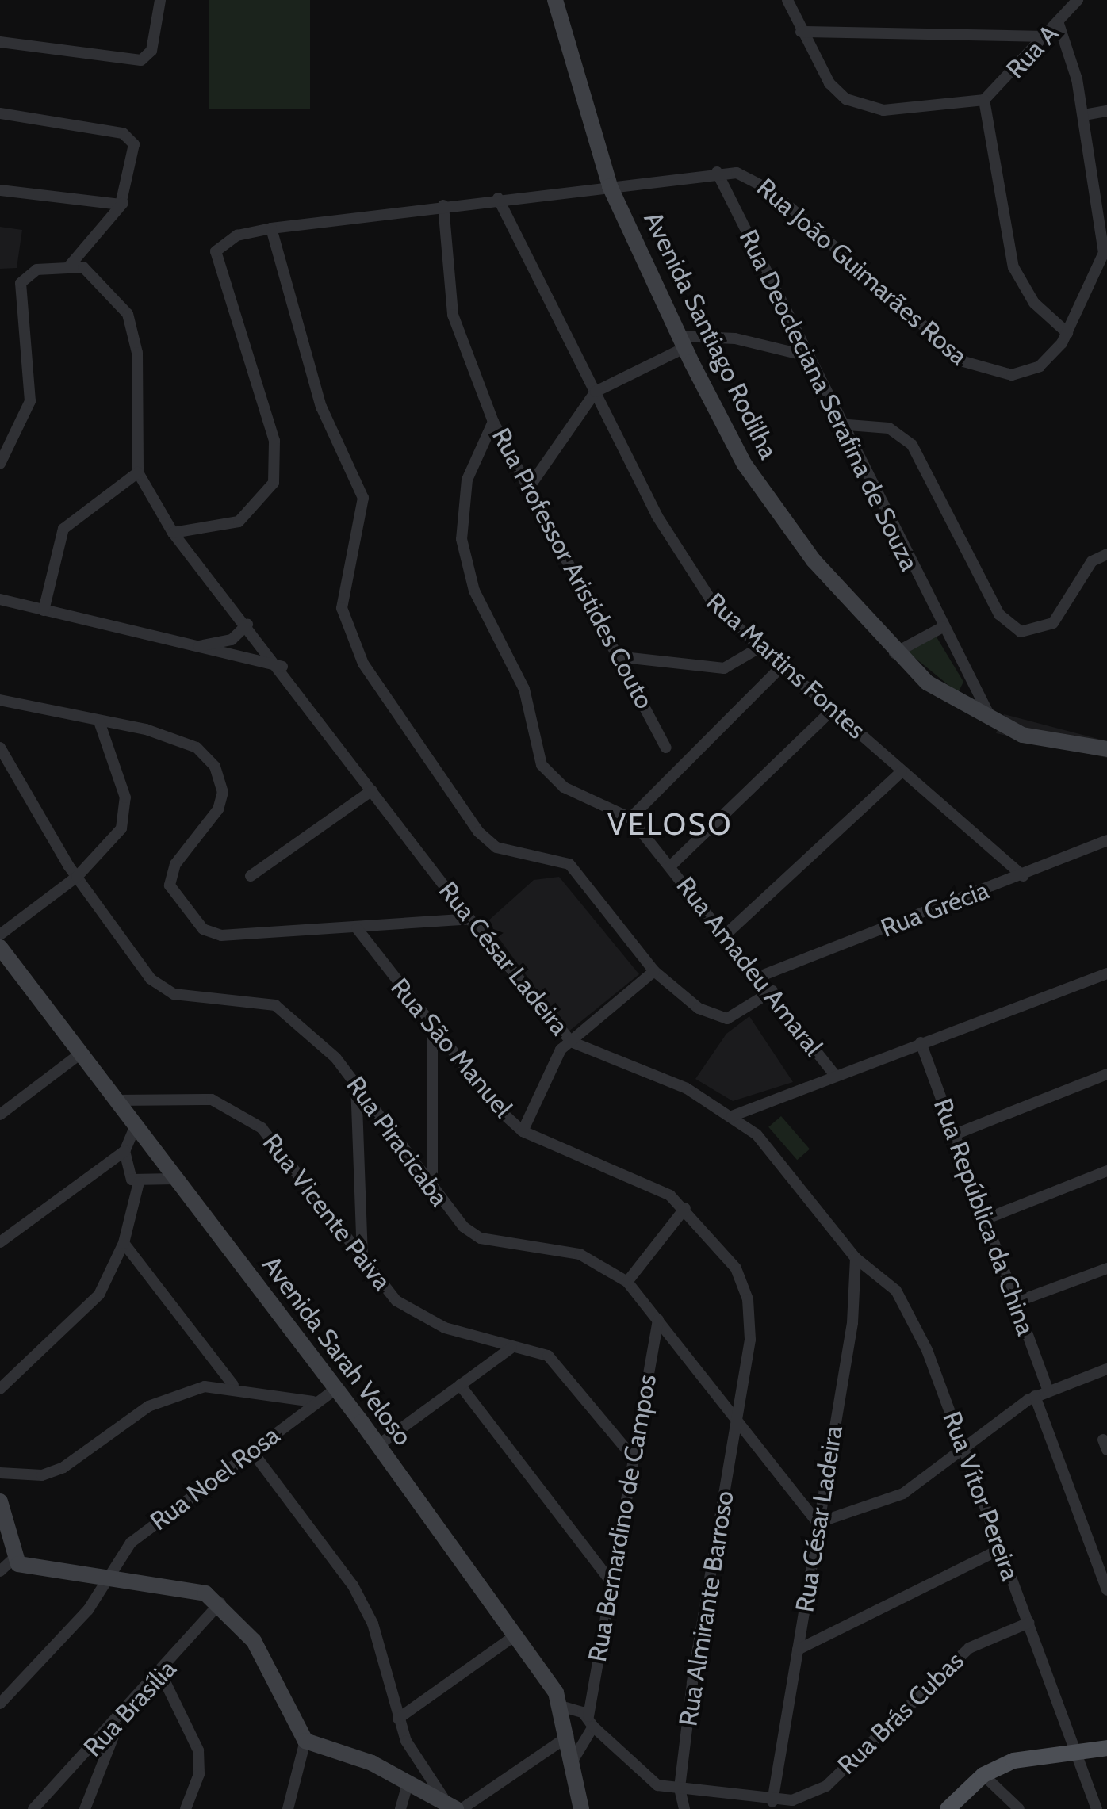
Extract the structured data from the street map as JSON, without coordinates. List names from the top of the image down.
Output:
{
  "streets": {
    "main road": ["Avenida Santiago Rodilha", "Avenida Sarah Veloso"],
    "street": [
      "Rua A",
      "Rua João Guimarães Rosa",
      "Rua Deocleciana Serafina de Souza",
      "Rua Professor Aristides Couto",
      "Rua Martins Fontes",
      "Rua Grécia",
      "Rua César Ladeira",
      "Rua Amadeu Amaral",
      "Rua São Manuel",
      "Rua Piracicaba",
      "Rua Vicente Paiva",
      "Rua República da China",
      "Rua Noel Rosa",
      "Rua Vítor Pereira",
      "Rua Bernardino de Campos",
      "Rua Almirante Barroso",
      "Rua Brasília",
      "Rua Brás Cubas"
    ]
  },
  "crossings": [
    ["Rua A", "Rua João Guimarães Rosa"],
    ["Rua João Guimarães Rosa", "Avenida Santiago Rodilha"],
    ["Rua João Guimarães Rosa", "Rua Deocleciana Serafina de Souza"],
    ["Rua João Guimarães Rosa", "Rua Professor Aristides Couto"],
    ["Rua João Guimarães Rosa", "Rua Martins Fontes"],
    ["Rua João Guimarães Rosa", "Rua César Ladeira"],
    ["Avenida Santiago Rodilha", "Rua Deocleciana Serafina de Souza"],
    ["Rua Professor Aristides Couto", "Rua Amadeu Amaral"],
    ["Rua Martins Fontes", "Rua Grécia"],
    ["Rua Grécia", "Rua Amadeu Amaral"],
    ["Rua César Ladeira", "Rua Piracicaba"],
    ["Rua César Ladeira", "Rua Vítor Pereira"],
    ["Rua César Ladeira", "Rua Brás Cubas"],
    ["Rua São Manuel", "Rua Piracicaba"],
    ["Rua São Manuel", "Rua Almirante Barroso"],
    ["Rua Piracicaba", "Rua Bernardino de Campos"],
    ["Rua Piracicaba", "Rua Almirante Barroso"],
    ["Rua Vicente Paiva", "Avenida Sarah Veloso"],
    ["Rua Vicente Paiva", "Rua Bernardino de Campos"],
    ["Avenida Sarah Veloso", "Rua Noel Rosa"],
    ["Rua Vítor Pereira", "Rua Brás Cubas"],
    ["Rua Bernardino de Campos", "Rua Brás Cubas"],
    ["Rua Almirante Barroso", "Rua Brás Cubas"]
  ],
  "districts": ["VELOSO"]
}
